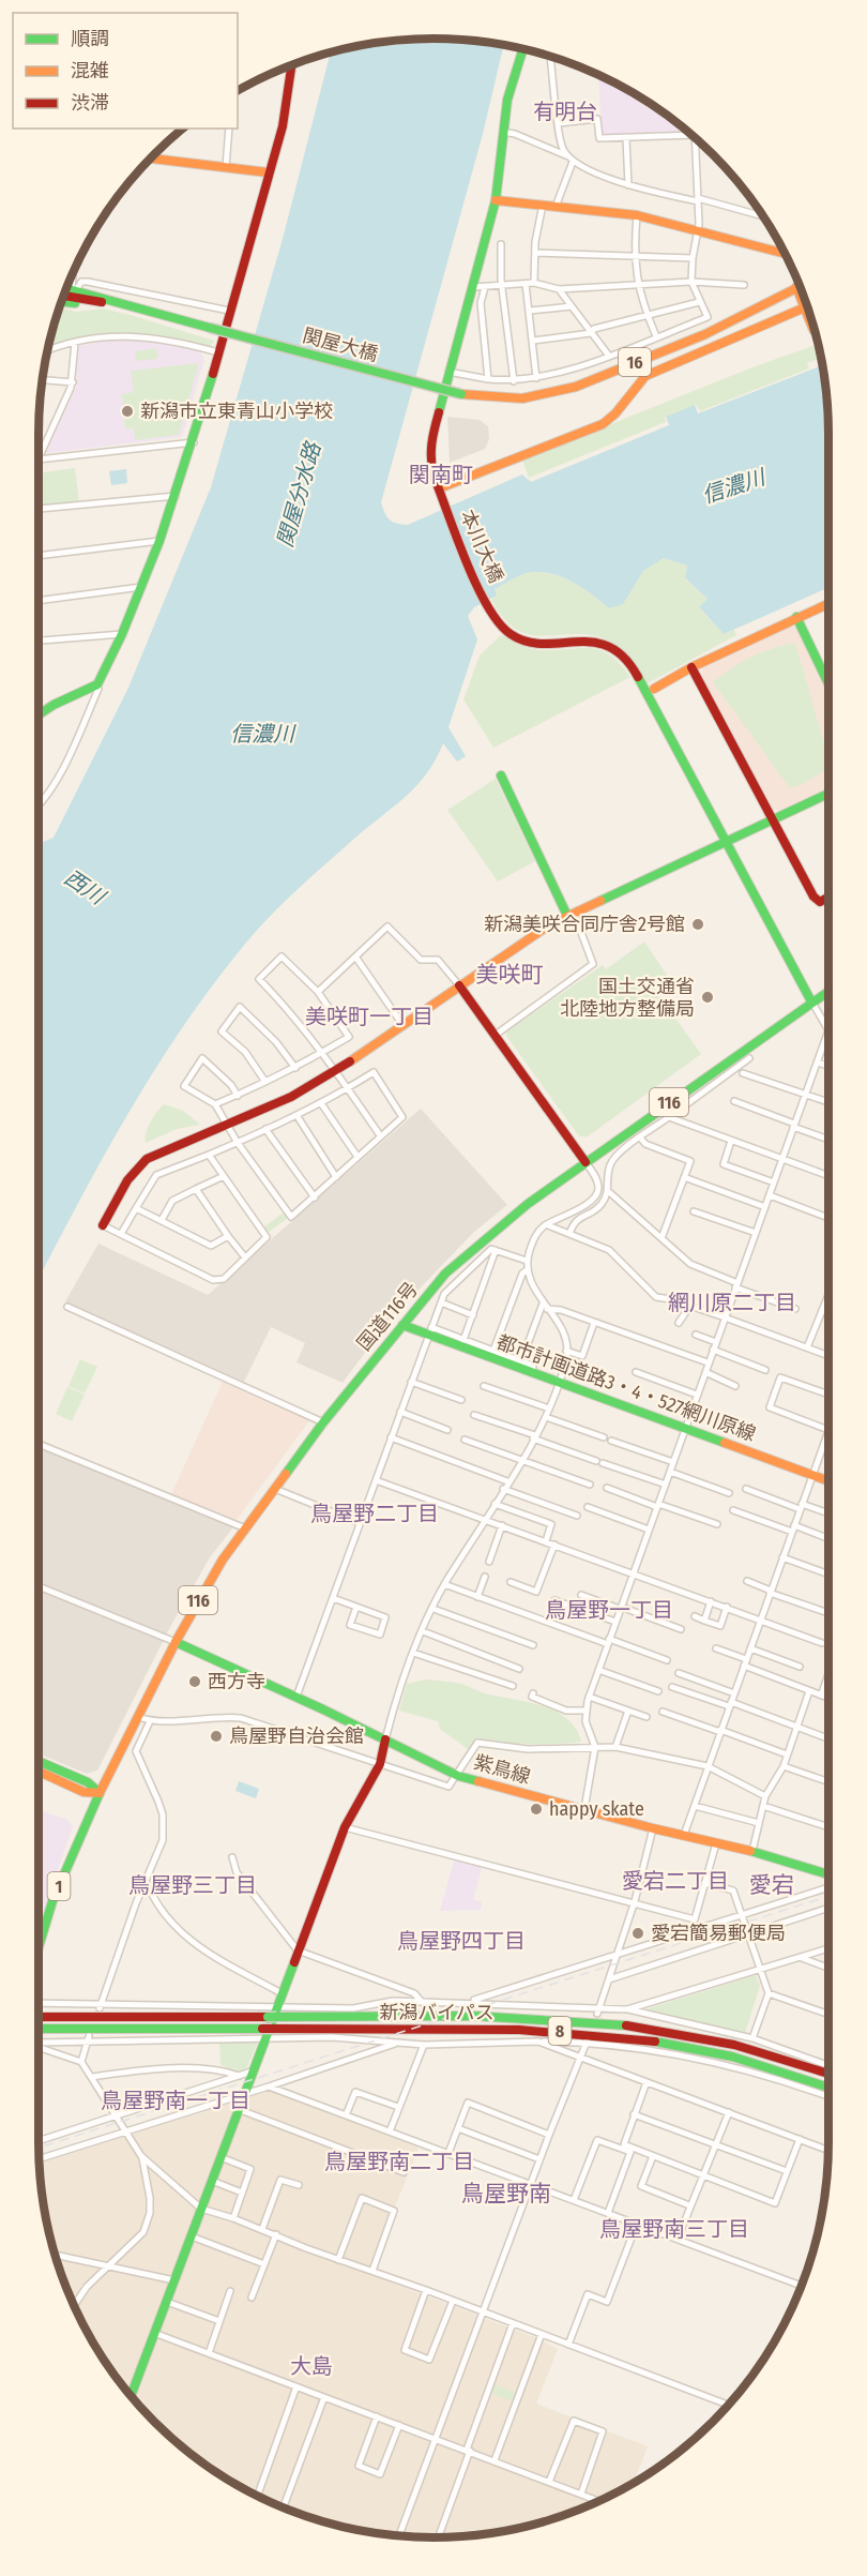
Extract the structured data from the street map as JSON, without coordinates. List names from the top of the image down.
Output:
{
  "streets": {
    "main road": [
      "関屋大橋",
      "16",
      "本川大橋",
      "116",
      "国道116号",
      "都市計画道路3・4・527網川原線",
      "紫鳥線",
      "1",
      "新潟バイパス",
      "8"
    ]
  },
  "crossings": [
    ["関屋大橋", "16"],
    ["本川大橋", "国道116号"],
    ["国道116号", "都市計画道路3・4・527網川原線"],
    ["国道116号", "紫鳥線"],
    ["国道116号", "1"]
  ],
  "districts": [
    "有明台",
    "関南町",
    "美咲町",
    "美咲町一丁目",
    "網川原二丁目",
    "鳥屋野二丁目",
    "鳥屋野一丁目",
    "愛宕二丁目",
    "鳥屋野三丁目",
    "愛宕",
    "鳥屋野四丁目",
    "鳥屋野南一丁目",
    "鳥屋野南二丁目",
    "鳥屋野南",
    "鳥屋野南三丁目",
    "大島"
  ],
  "water": ["信濃川", "関屋分水路", "西川"],
  "places": [
    "新潟市立東青山小学校",
    "新潟美咲合同庁舎2号館",
    "国土交通省 北陸地方整備局",
    "西方寺",
    "鳥屋野自治会館",
    "happy skate",
    "愛宕簡易郵便局"
  ],
  "legend": ["順調", "混雑", "渋滞"]
}
